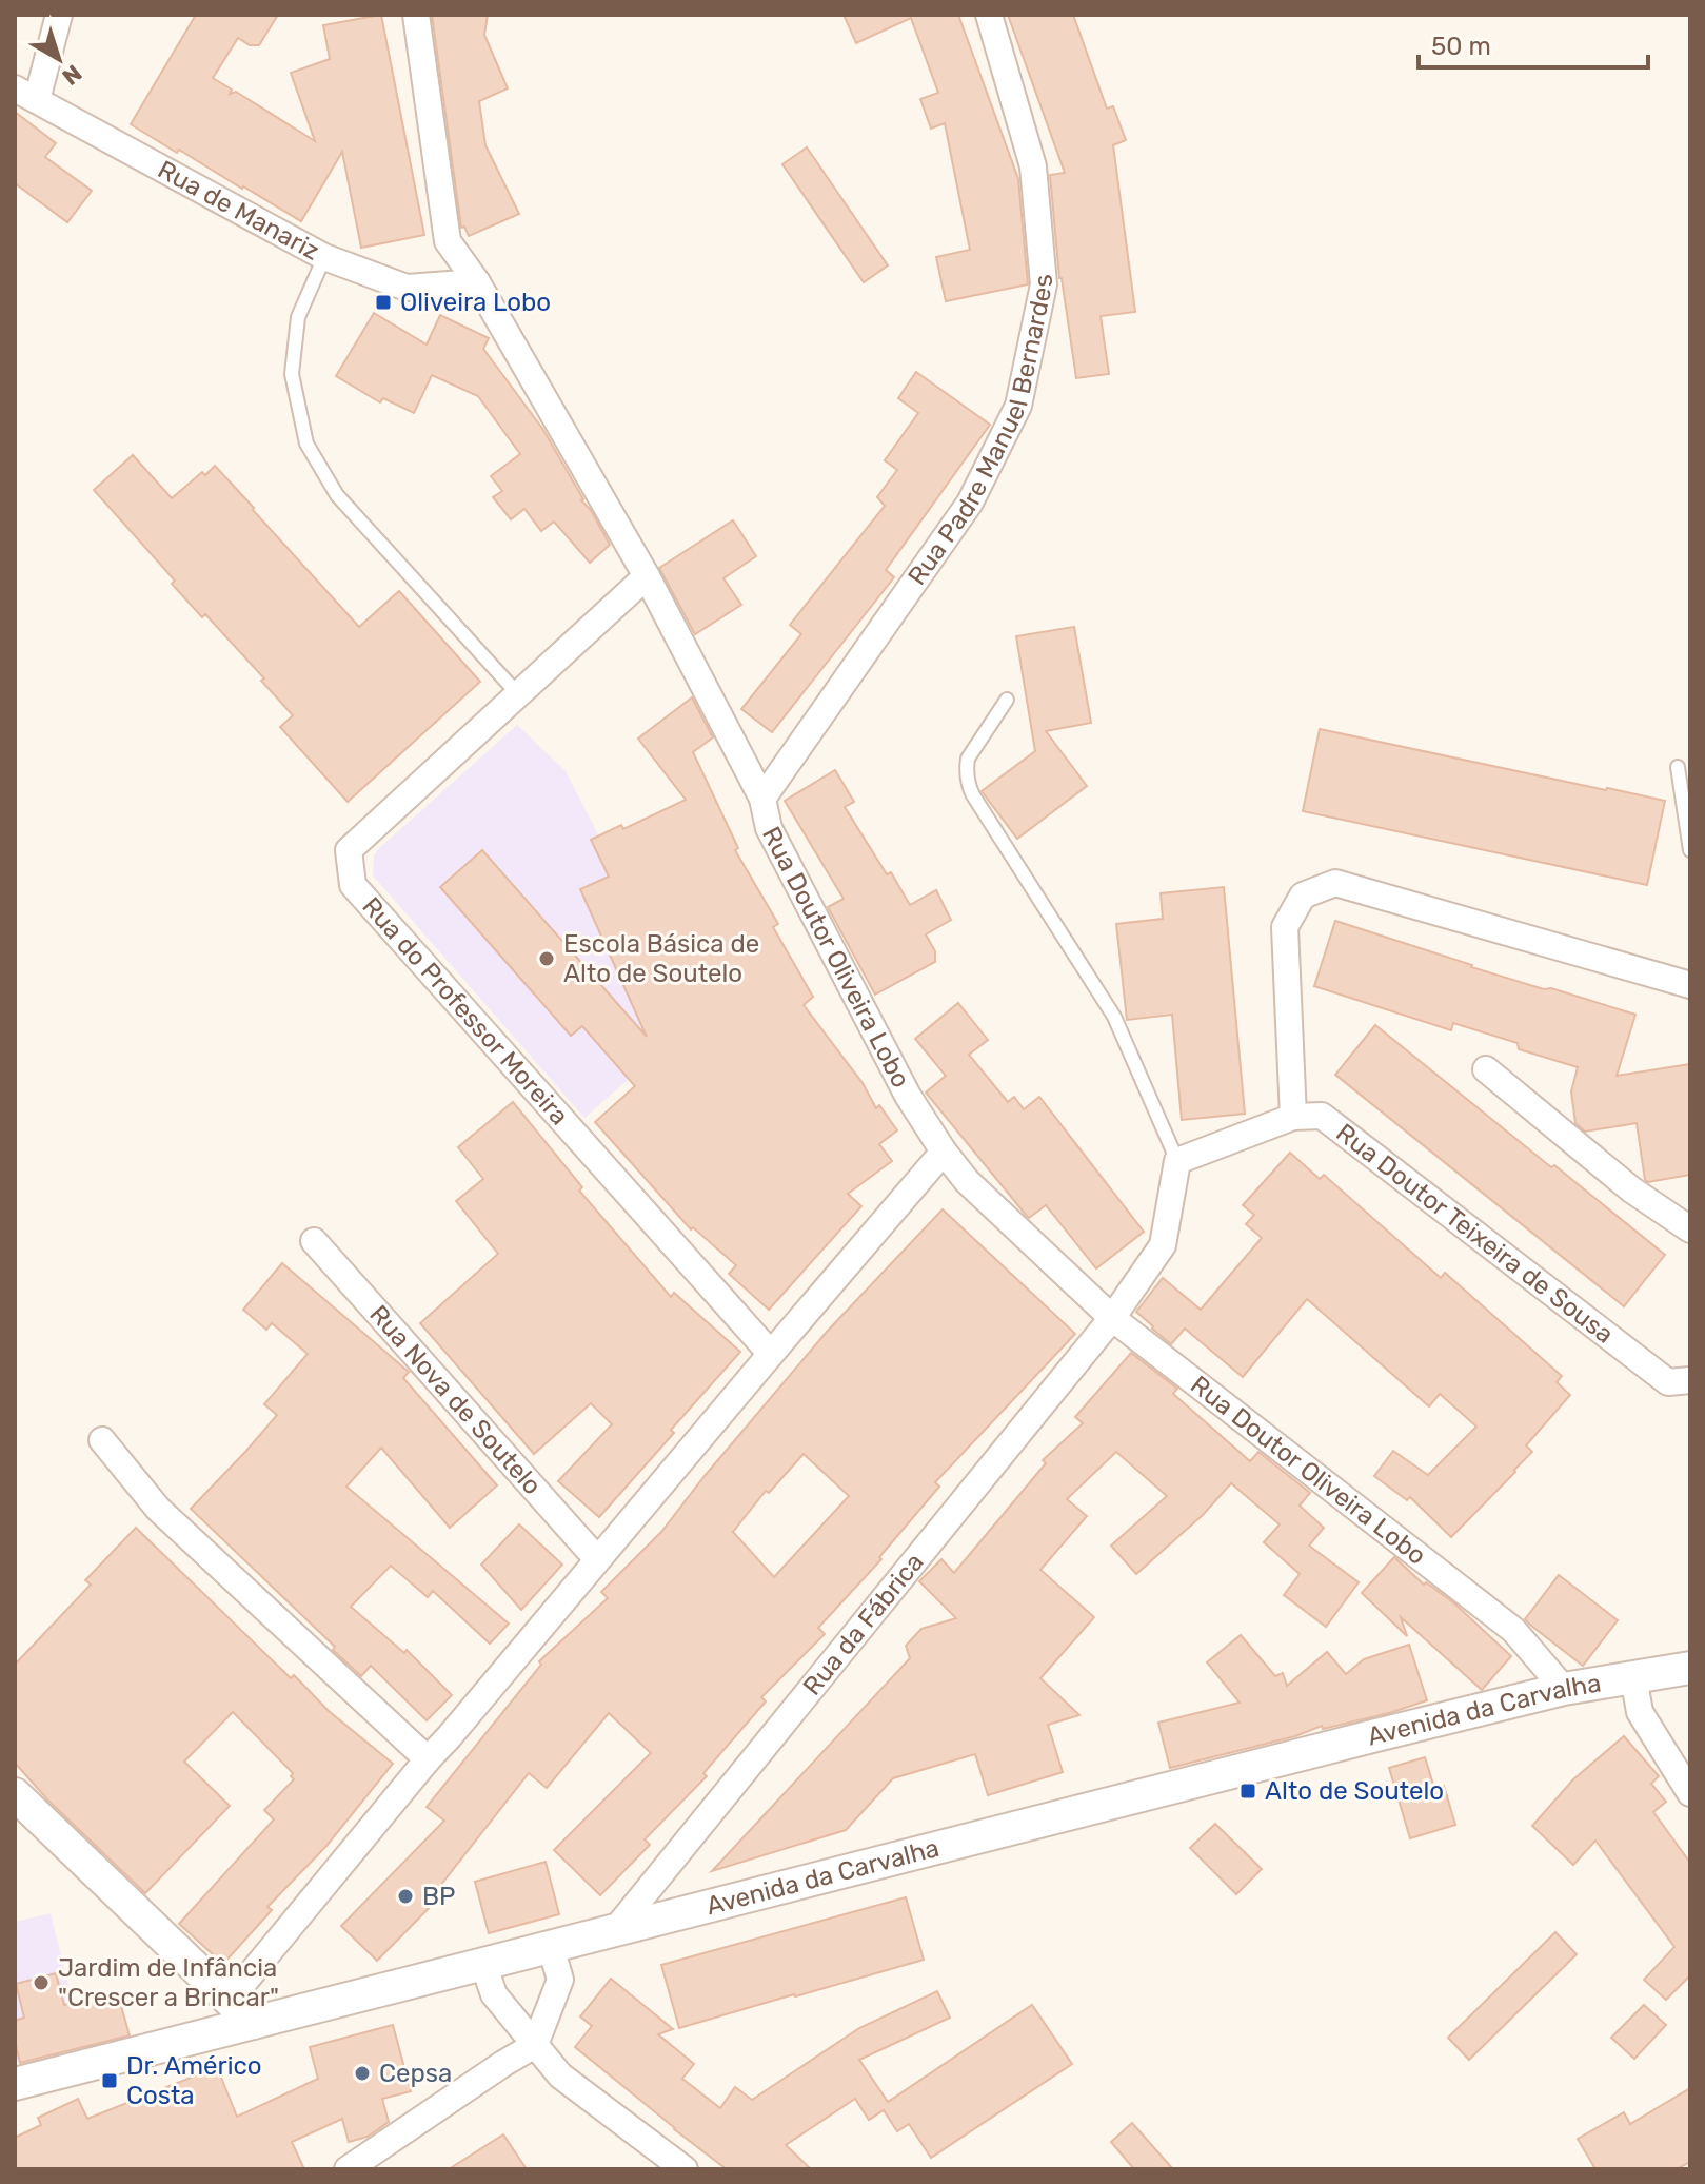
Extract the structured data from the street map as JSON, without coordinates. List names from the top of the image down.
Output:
{
  "streets": {
    "street": [
      "Rua de Manariz",
      "Rua Padre Manuel Bernardes",
      "Rua Doutor Oliveira Lobo",
      "Rua do Professor Moreira",
      "Rua Doutor Teixeira de Sousa",
      "Rua Nova de Soutelo",
      "Rua da Fábrica",
      "Avenida da Carvalha"
    ]
  },
  "crossings": [
    ["Rua de Manariz", "Rua Doutor Oliveira Lobo"],
    ["Rua Padre Manuel Bernardes", "Rua Doutor Oliveira Lobo"],
    ["Rua Doutor Oliveira Lobo", "Rua do Professor Moreira"],
    ["Rua Doutor Oliveira Lobo", "Rua da Fábrica"],
    ["Rua Doutor Oliveira Lobo", "Avenida da Carvalha"],
    ["Rua da Fábrica", "Avenida da Carvalha"]
  ],
  "places": {
    "transit": ["Oliveira Lobo", "Alto de Soutelo", "Dr. Américo Costa"],
    "other": [
      "Escola Básica de Alto de Soutelo",
      "BP",
      "Jardim de Infância \"Crescer a Brincar\"",
      "Cepsa"
    ]
  },
  "scale_bar": "50 m",
  "north": "bottom right"
}
